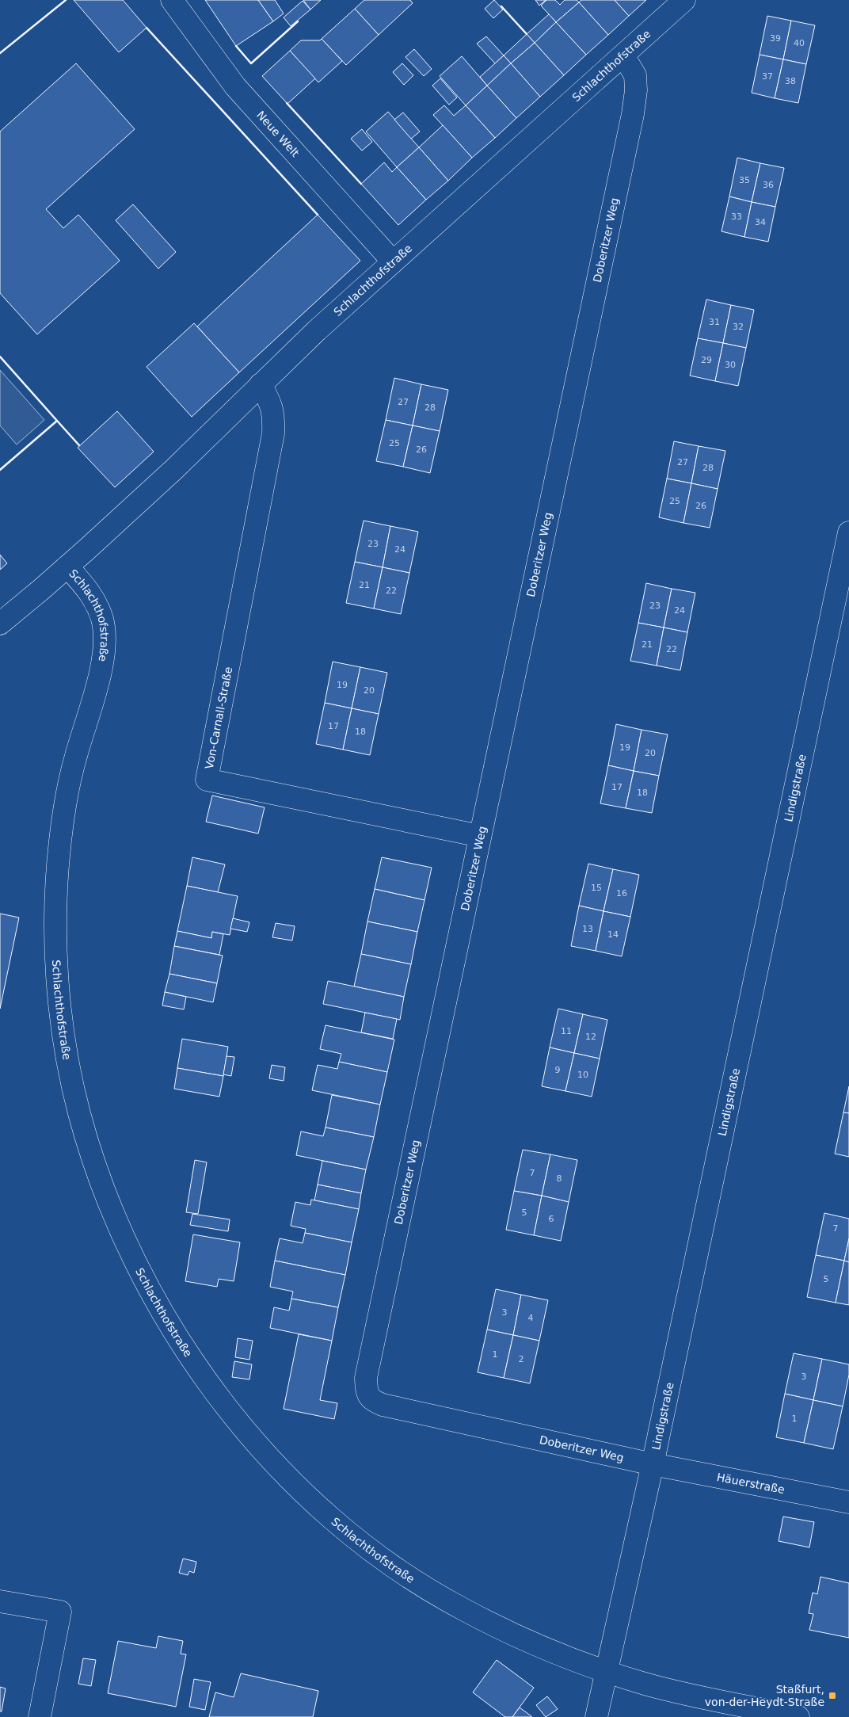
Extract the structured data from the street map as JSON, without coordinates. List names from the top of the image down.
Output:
{
  "streets": {
    "street": [
      "Schlachthofstraße",
      "Neue Welt",
      "Doberitzer Weg",
      "Von-Carnall-Straße",
      "Lindigstraße",
      "Häuerstraße"
    ]
  },
  "crossings": [
    ["Schlachthofstraße", "Neue Welt"],
    ["Schlachthofstraße", "Doberitzer Weg"],
    ["Schlachthofstraße", "Von-Carnall-Straße"],
    ["Schlachthofstraße", "Lindigstraße"],
    ["Doberitzer Weg", "Von-Carnall-Straße"],
    ["Doberitzer Weg", "Lindigstraße"],
    ["Doberitzer Weg", "Häuerstraße"],
    ["Lindigstraße", "Häuerstraße"]
  ],
  "places": {
    "transit": ["Staßfurt, von-der-Heydt-Straße"]
  },
  "house_numbers": [
    "39",
    "40",
    "37",
    "38",
    "35",
    "36",
    "33",
    "34",
    "31",
    "32",
    "29",
    "30",
    "27",
    "28",
    "25",
    "26",
    "27",
    "28",
    "25",
    "26",
    "23",
    "24",
    "21",
    "22",
    "23",
    "24",
    "21",
    "22",
    "19",
    "20",
    "17",
    "18",
    "19",
    "20",
    "17",
    "18",
    "15",
    "16",
    "13",
    "14",
    "11",
    "12",
    "9",
    "10",
    "7",
    "8",
    "5",
    "6",
    "7",
    "5",
    "3",
    "4",
    "1",
    "2",
    "3",
    "1"
  ]
}
